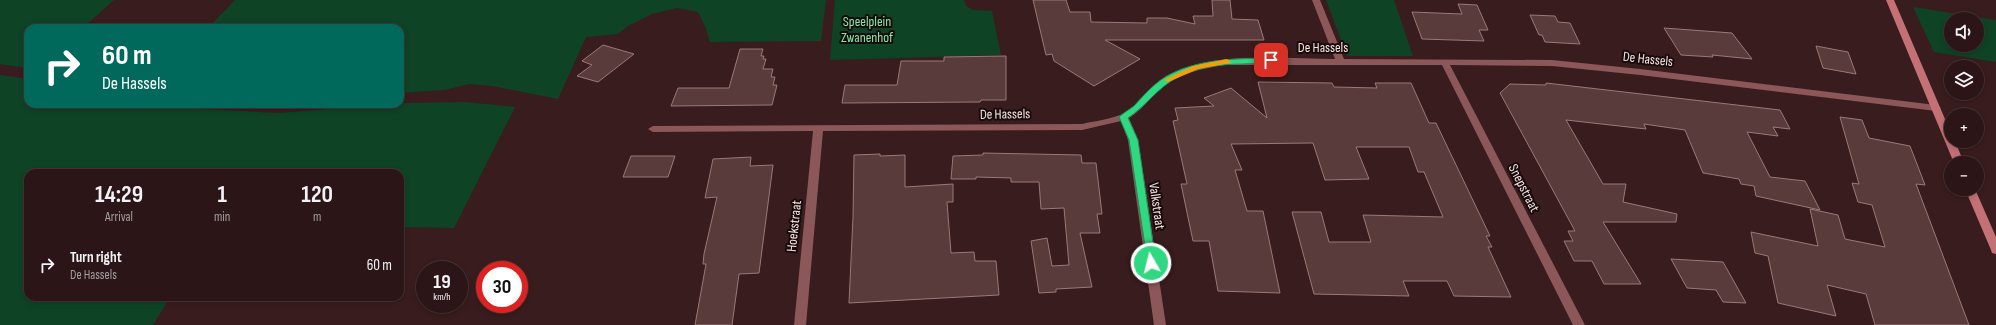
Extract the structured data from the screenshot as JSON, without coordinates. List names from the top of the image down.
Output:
{
  "streets": {
    "street": [
      "De Hassels",
      "Snepstraat",
      "Valkstraat",
      "Hoekstraat"
    ]
  },
  "crossings": [
    ["De Hassels", "Snepstraat"],
    ["De Hassels", "Valkstraat"],
    ["De Hassels", "Hoekstraat"]
  ],
  "parks": ["Speelplein Zwanenhof"],
  "page": {
    "map_buttons": ["+", "−"],
    "turn": ["60 m", "De Hassels"],
    "eta": [
      "14:29",
      "Arrival",
      "1",
      "min",
      "120",
      "m"
    ],
    "list": [
      {
        "name": "Turn right",
        "note": "De Hassels",
        "value": "60 m"
      }
    ],
    "speed": "19 km/h",
    "limit": "30"
  }
}
